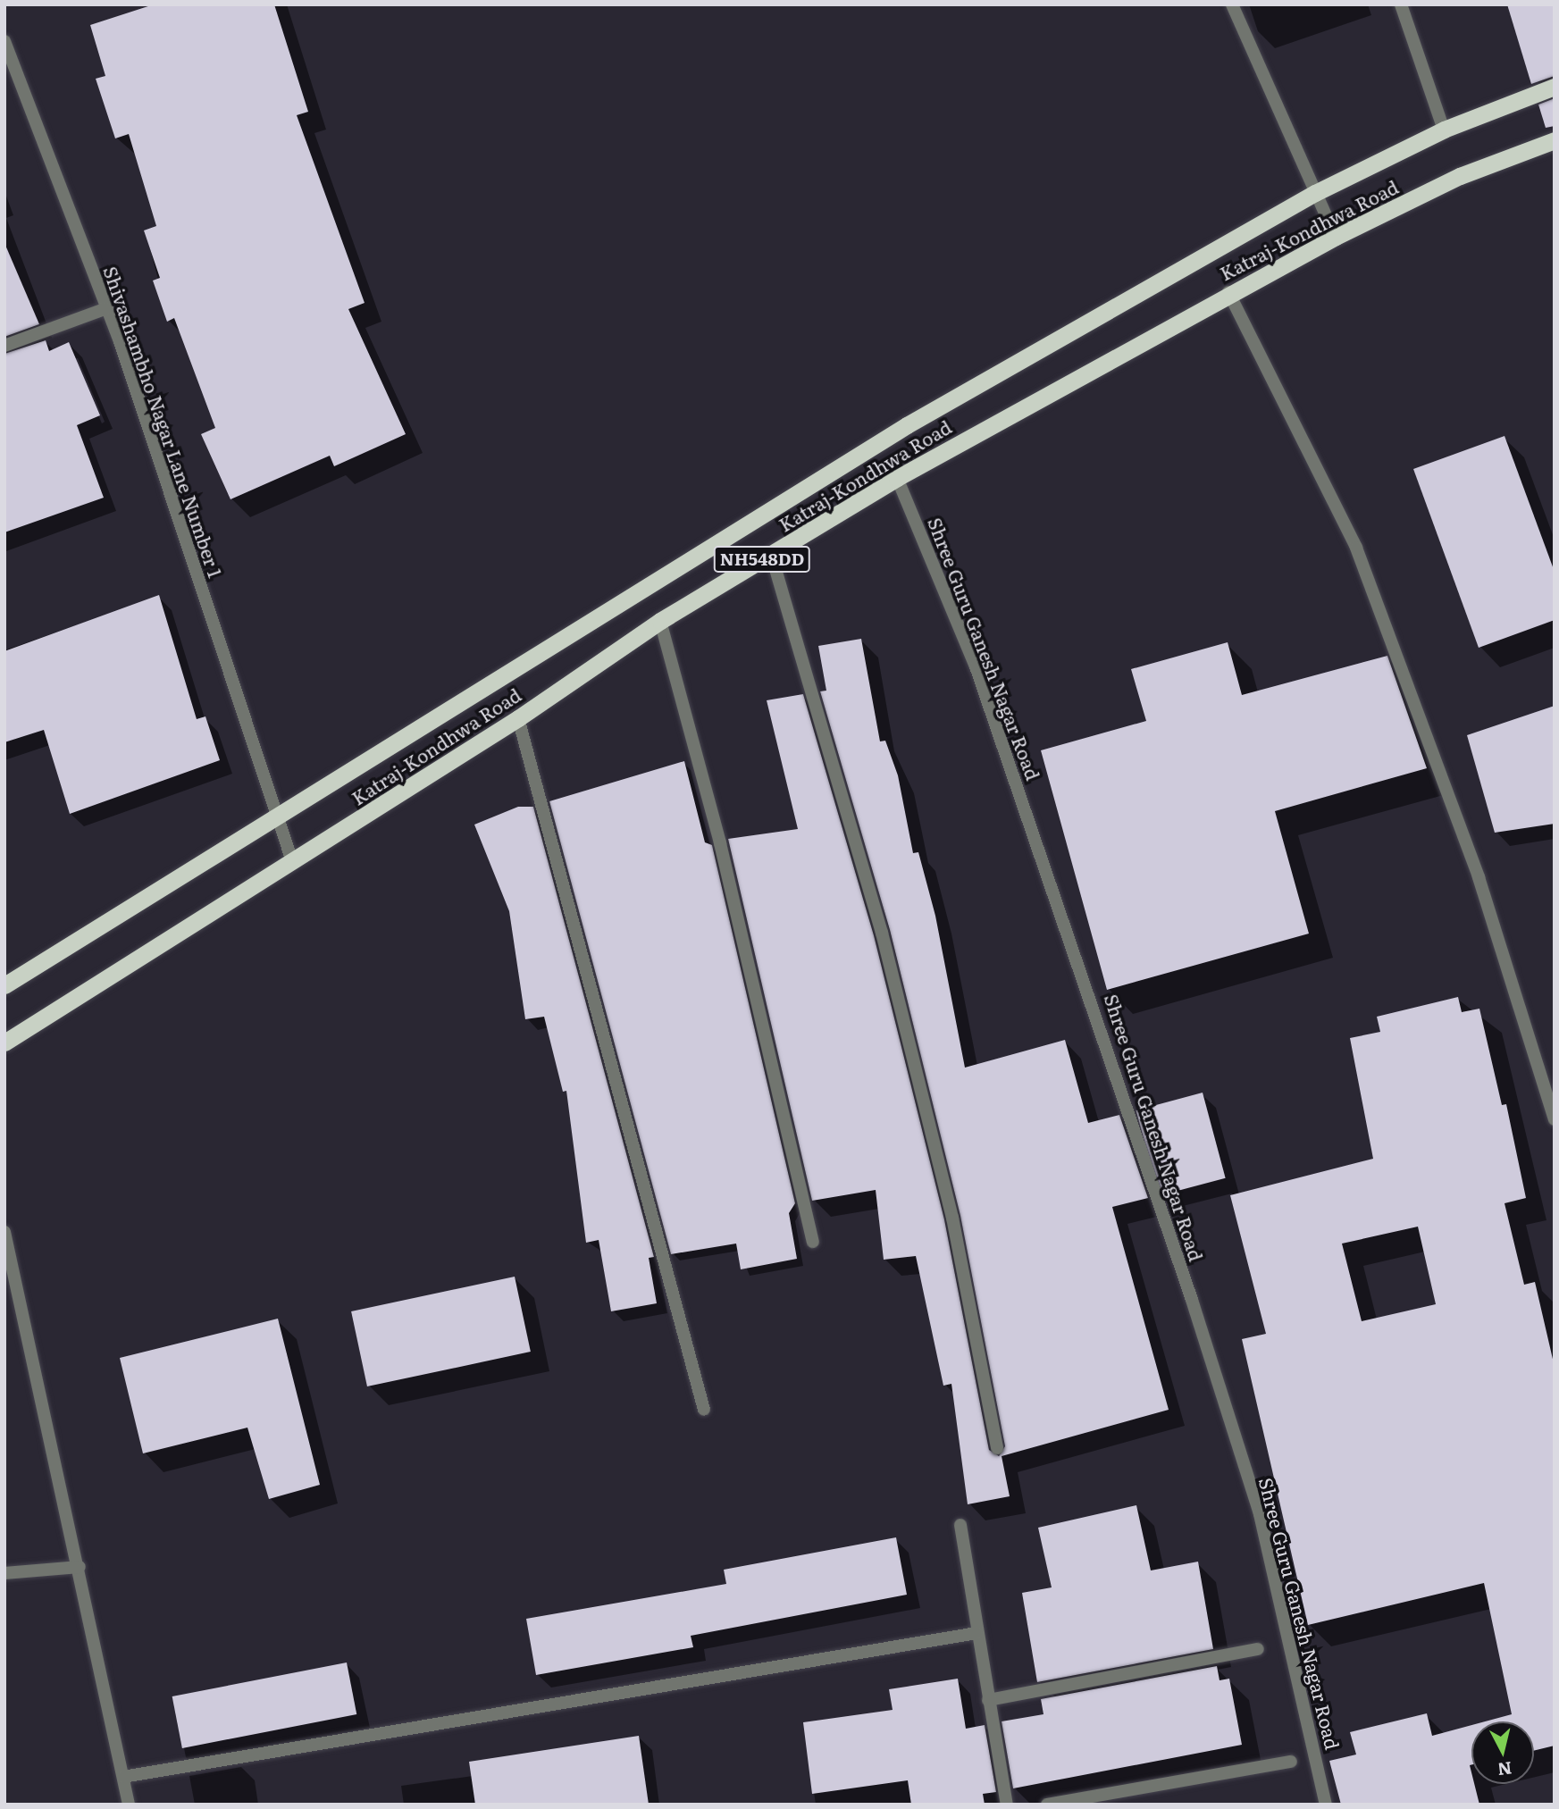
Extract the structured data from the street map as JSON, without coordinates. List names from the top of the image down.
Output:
{
  "streets": {
    "highway": ["Katraj-Kondhwa Road", "NH548DD"],
    "street": ["Shivashambho Nagar Lane Number 1", "Shree Guru Ganesh Nagar Road"]
  },
  "crossings": [
    ["Katraj-Kondhwa Road", "Shivashambho Nagar Lane Number 1"],
    ["Katraj-Kondhwa Road", "Shree Guru Ganesh Nagar Road"]
  ],
  "north": "bottom"
}
